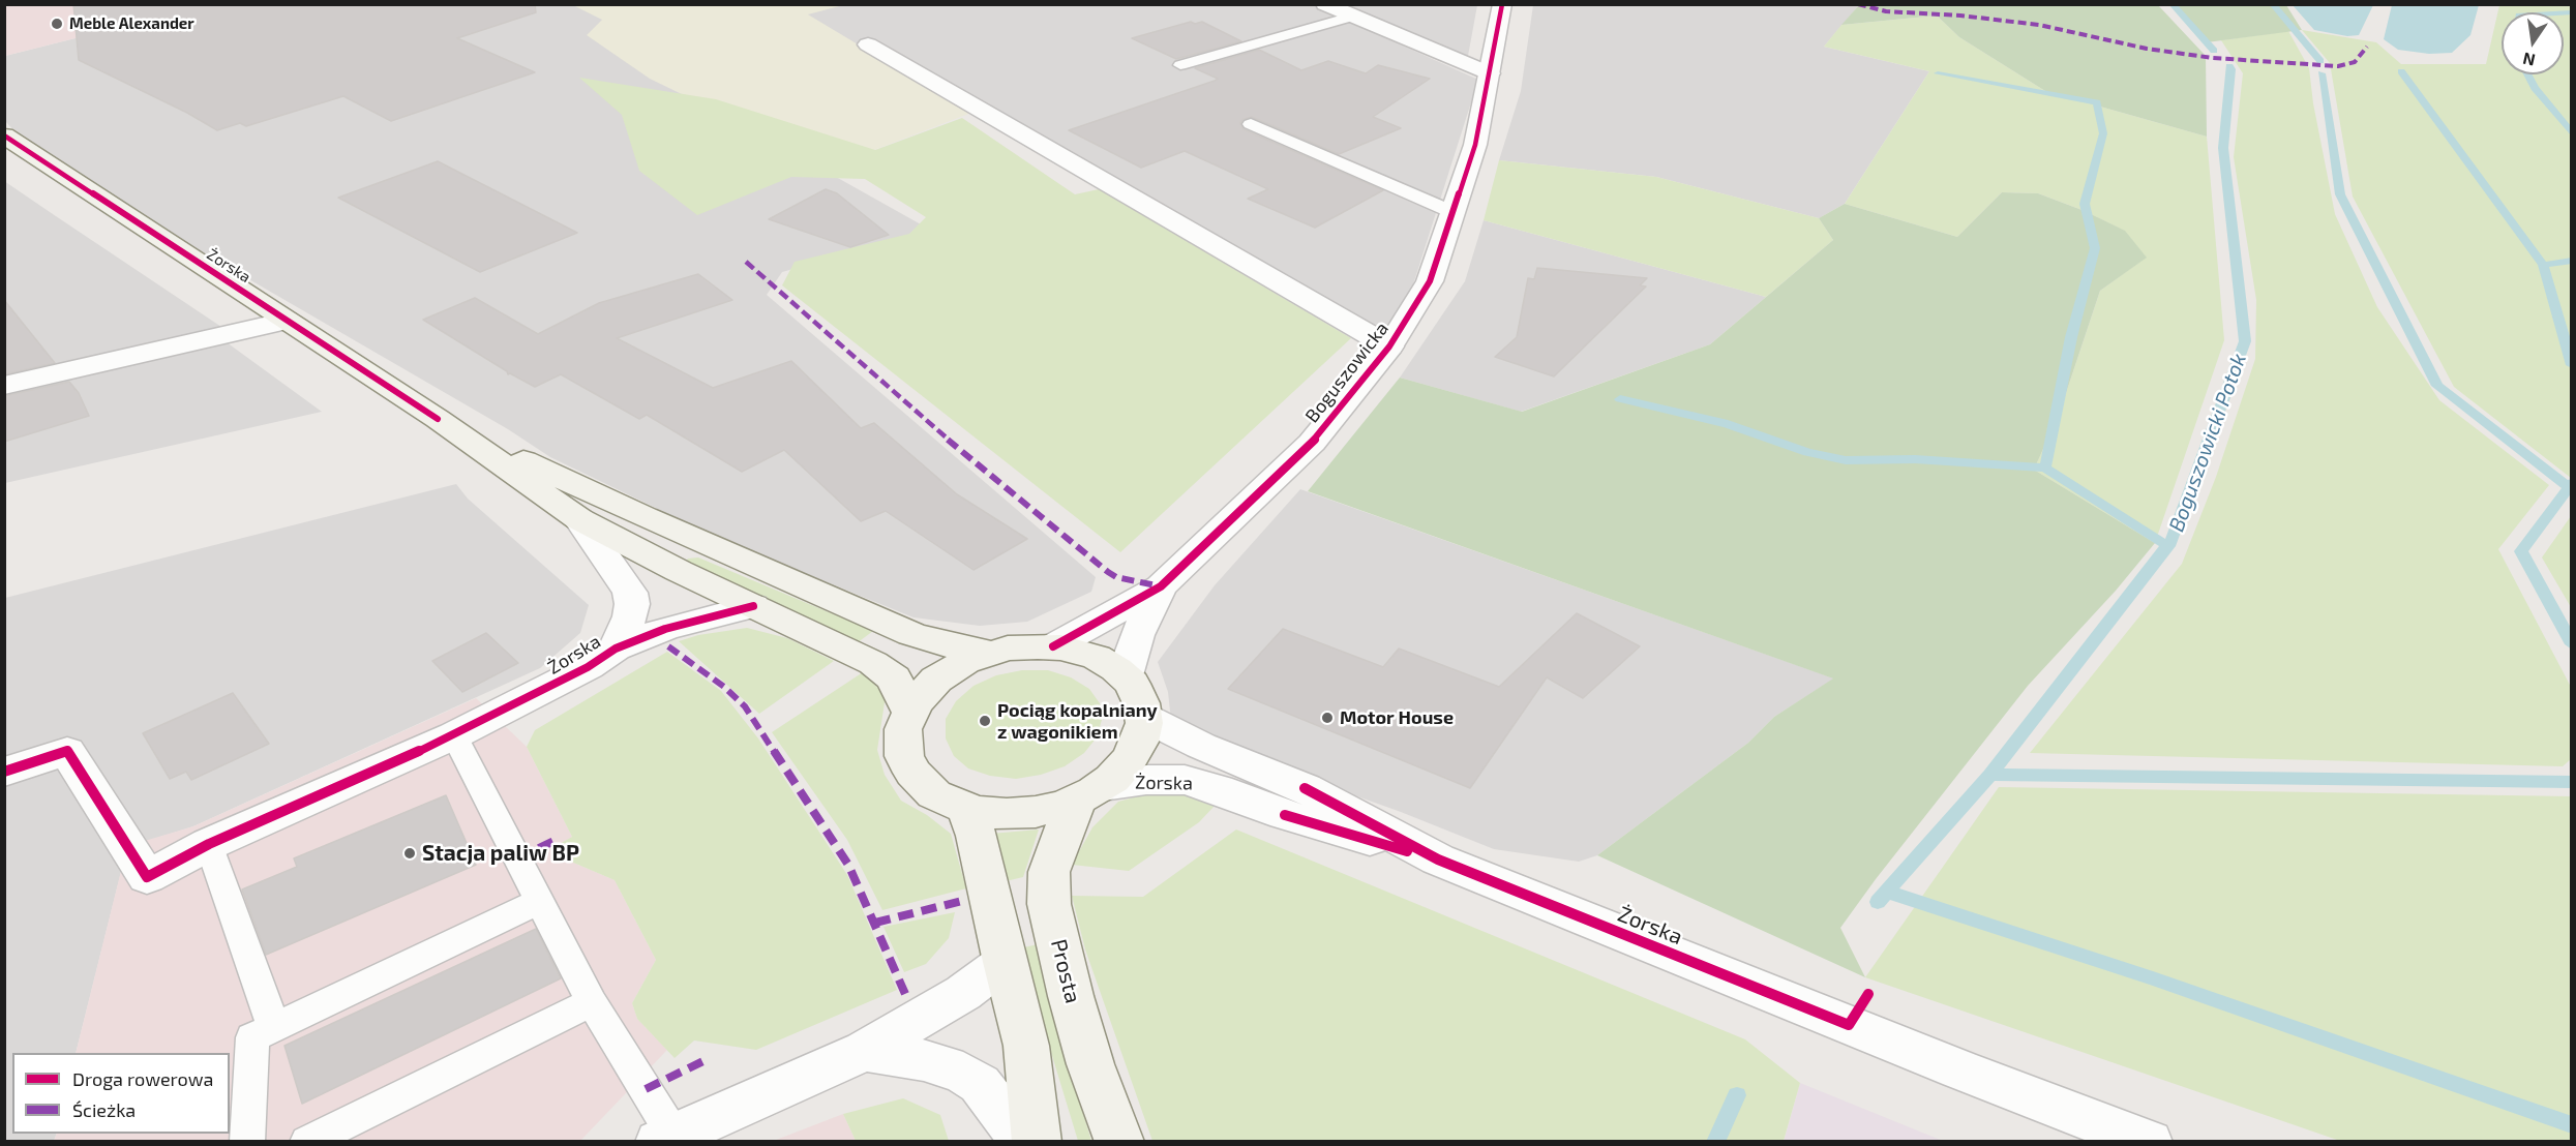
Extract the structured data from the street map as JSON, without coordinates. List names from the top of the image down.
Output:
{
  "streets": {
    "main road": ["Żorska", "Prosta"],
    "street": ["Boguszowicka"]
  },
  "crossings": [
    ["Żorska", "Boguszowicka"],
    ["Żorska", "Prosta"],
    ["Boguszowicka", "Prosta"]
  ],
  "water": ["Boguszowicki Potok"],
  "places": [
    "Meble Alexander",
    "Motor House",
    "Pociąg kopalniany z wagonikiem",
    "Stacja paliw BP"
  ],
  "legend": ["Droga rowerowa", "Ścieżka"],
  "north": "bottom"
}
